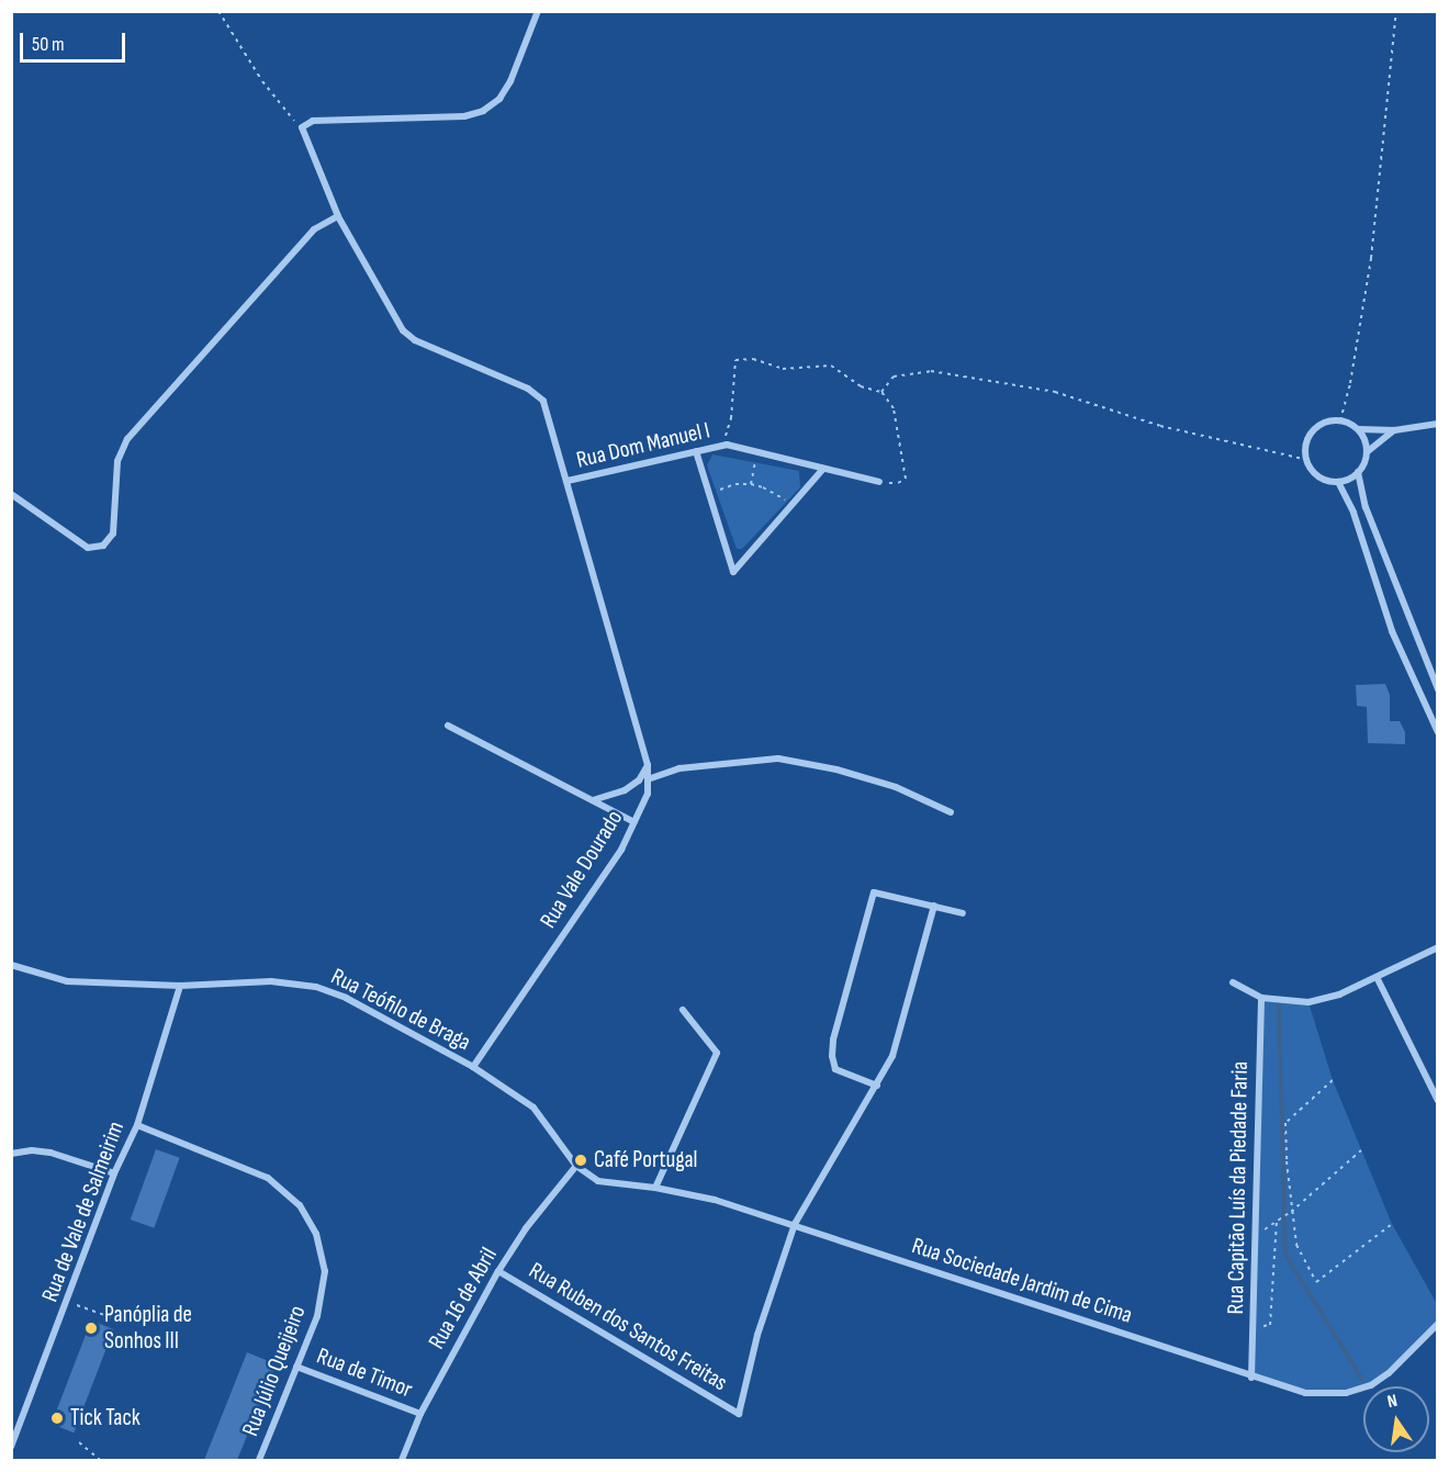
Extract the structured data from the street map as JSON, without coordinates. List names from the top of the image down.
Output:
{
  "streets": {
    "street": [
      "Rua Dom Manuel I",
      "Rua Vale Dourado",
      "Rua Teófilo de Braga",
      "Rua Capitão Luís da Piedade Faria",
      "Rua de Vale de Salmeirim",
      "Rua Sociedade Jardim de Cima",
      "Rua 16 de Abril",
      "Rua Ruben dos Santos Freitas",
      "Rua Júlio Queijeiro",
      "Rua de Timor"
    ]
  },
  "crossings": [
    ["Rua Dom Manuel I", "Rua Vale Dourado"],
    ["Rua Vale Dourado", "Rua Teófilo de Braga"],
    ["Rua Teófilo de Braga", "Rua de Vale de Salmeirim"],
    ["Rua Teófilo de Braga", "Rua Sociedade Jardim de Cima"],
    ["Rua Teófilo de Braga", "Rua 16 de Abril"],
    ["Rua Capitão Luís da Piedade Faria", "Rua Sociedade Jardim de Cima"],
    ["Rua de Vale de Salmeirim", "Rua Júlio Queijeiro"],
    ["Rua Sociedade Jardim de Cima", "Rua 16 de Abril"],
    ["Rua Sociedade Jardim de Cima", "Rua Ruben dos Santos Freitas"],
    ["Rua 16 de Abril", "Rua Ruben dos Santos Freitas"],
    ["Rua 16 de Abril", "Rua de Timor"],
    ["Rua Júlio Queijeiro", "Rua de Timor"]
  ],
  "places": ["Café Portugal", "Panóplia de Sonhos III", "Tick Tack"],
  "scale_bar": "50 m",
  "north": "top"
}
